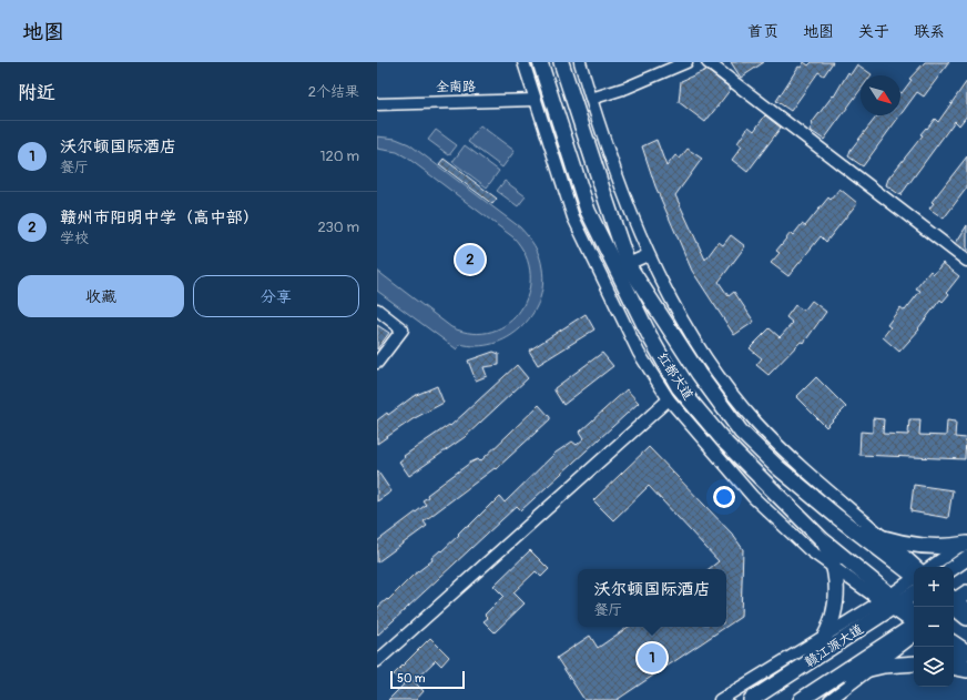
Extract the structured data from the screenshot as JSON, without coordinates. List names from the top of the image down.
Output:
{
  "streets": {
    "main road": ["红都大道", "赣江源大道"],
    "street": ["全南路"]
  },
  "crossings": [
    ["红都大道", "赣江源大道"]
  ],
  "scale_bar": "50 m",
  "north": "bottom right",
  "page": {
    "header": "地图",
    "nav": [
      "首页",
      "地图",
      "关于",
      "联系"
    ],
    "heading": ["附近", "2个结果"],
    "list": [
      {
        "mark": "1",
        "name": "沃尔顿国际酒店",
        "note": "餐厅",
        "value": "120 m"
      },
      {
        "mark": "2",
        "name": "赣州市阳明中学（高中部）",
        "note": "学校",
        "value": "230 m"
      }
    ],
    "pins": ["2", "1"],
    "buttons": ["收藏", "分享"],
    "map_buttons": ["+", "−"],
    "popup": ["沃尔顿国际酒店", "餐厅"],
    "scale": "50 m"
  }
}
